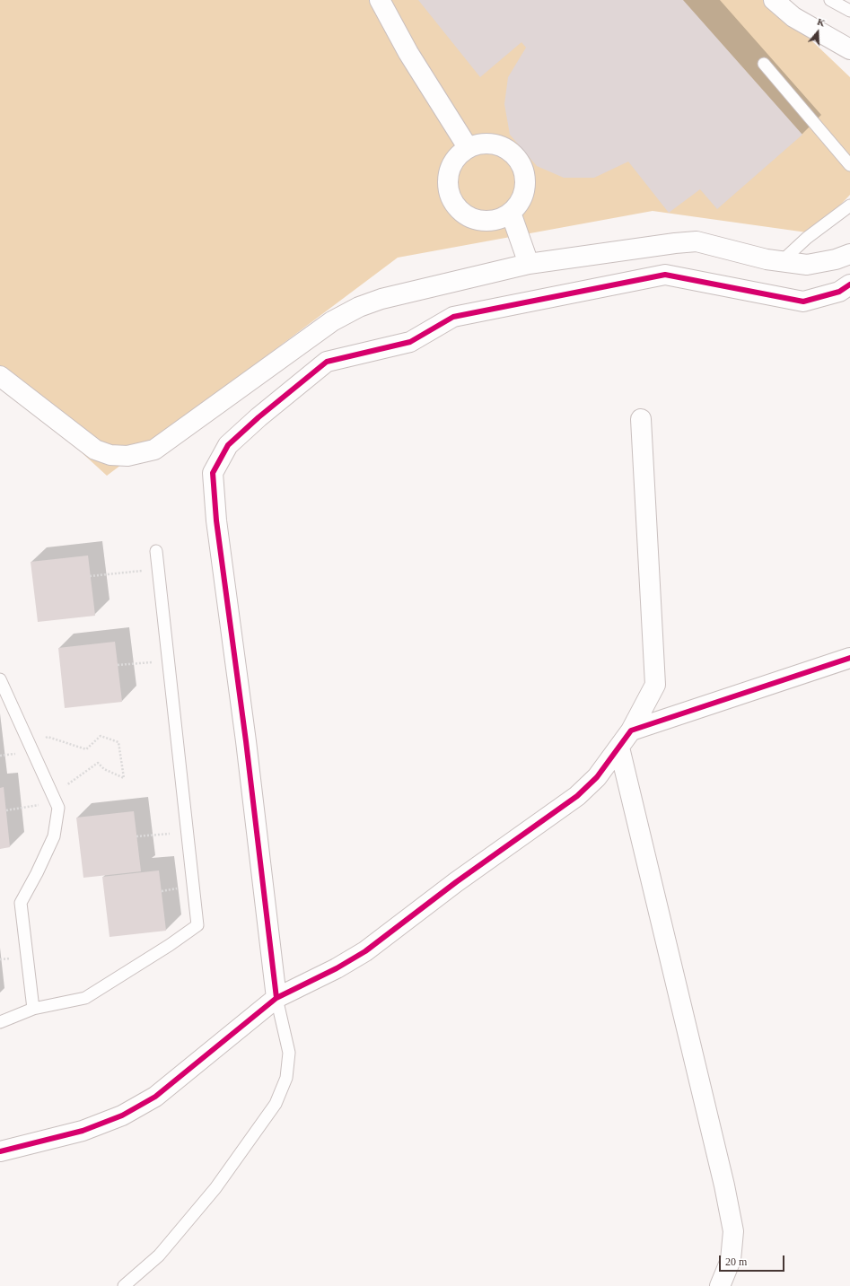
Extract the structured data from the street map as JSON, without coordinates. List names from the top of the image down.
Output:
{
  "scale_bar": "20 m",
  "north": "top"
}
